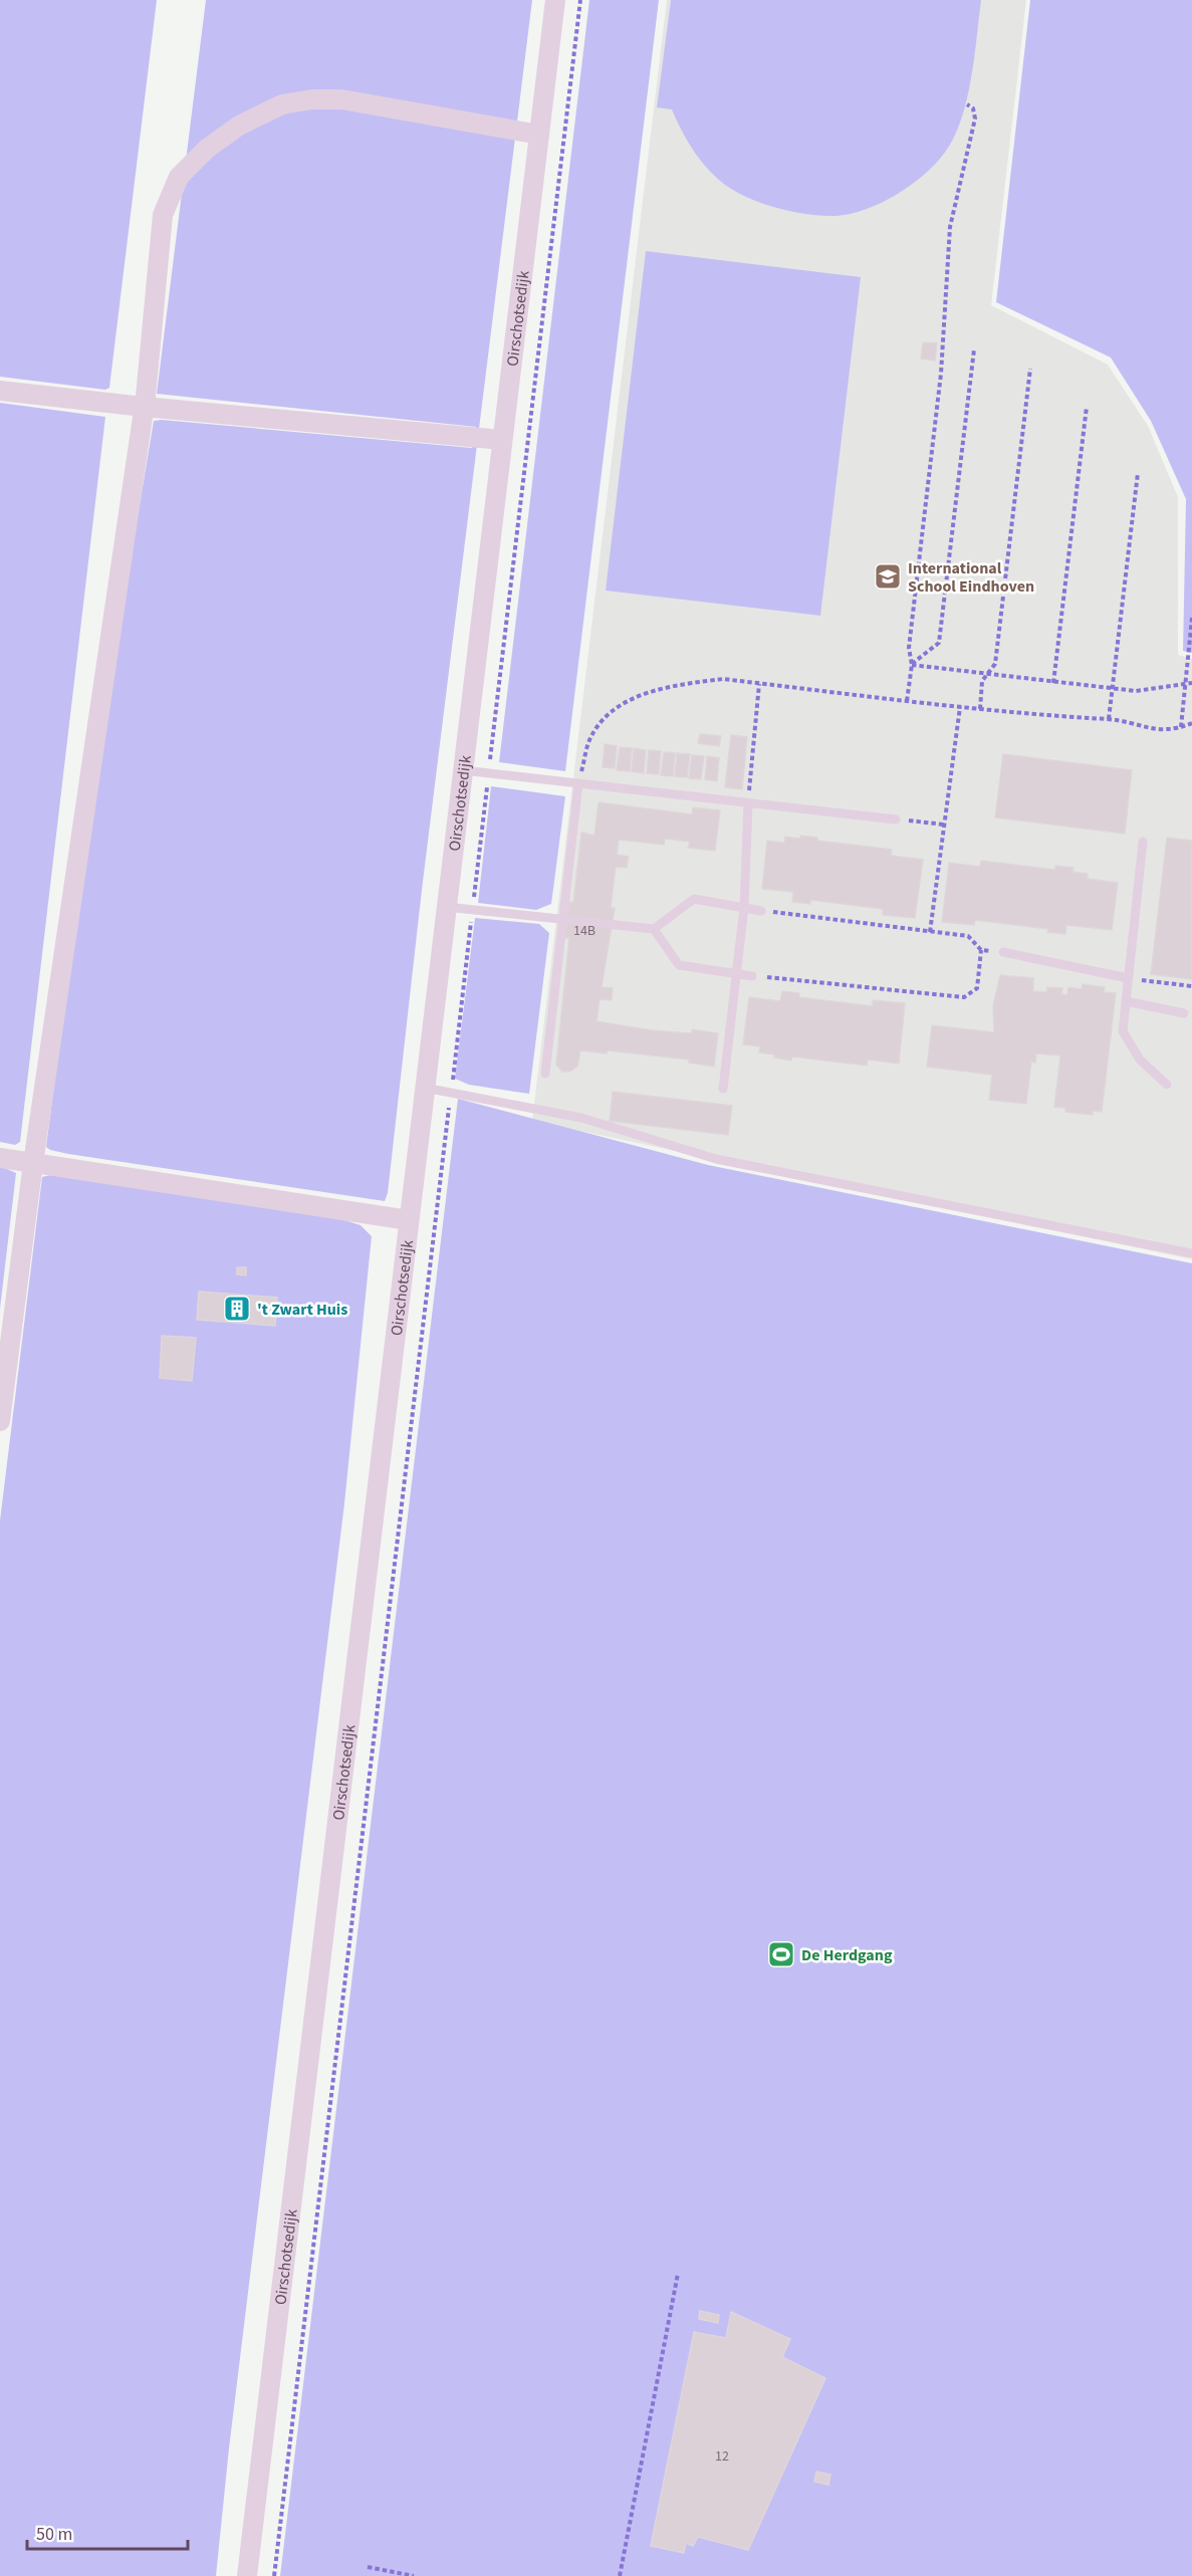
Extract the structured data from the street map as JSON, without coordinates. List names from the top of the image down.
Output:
{
  "streets": {
    "street": ["Oirschotsedijk"]
  },
  "places": {
    "school or university": ["International School Eindhoven"],
    "building": ["'t Zwart Huis"],
    "sports": ["De Herdgang"]
  },
  "house_numbers": ["14B", "12"],
  "scale_bar": "50 m"
}
